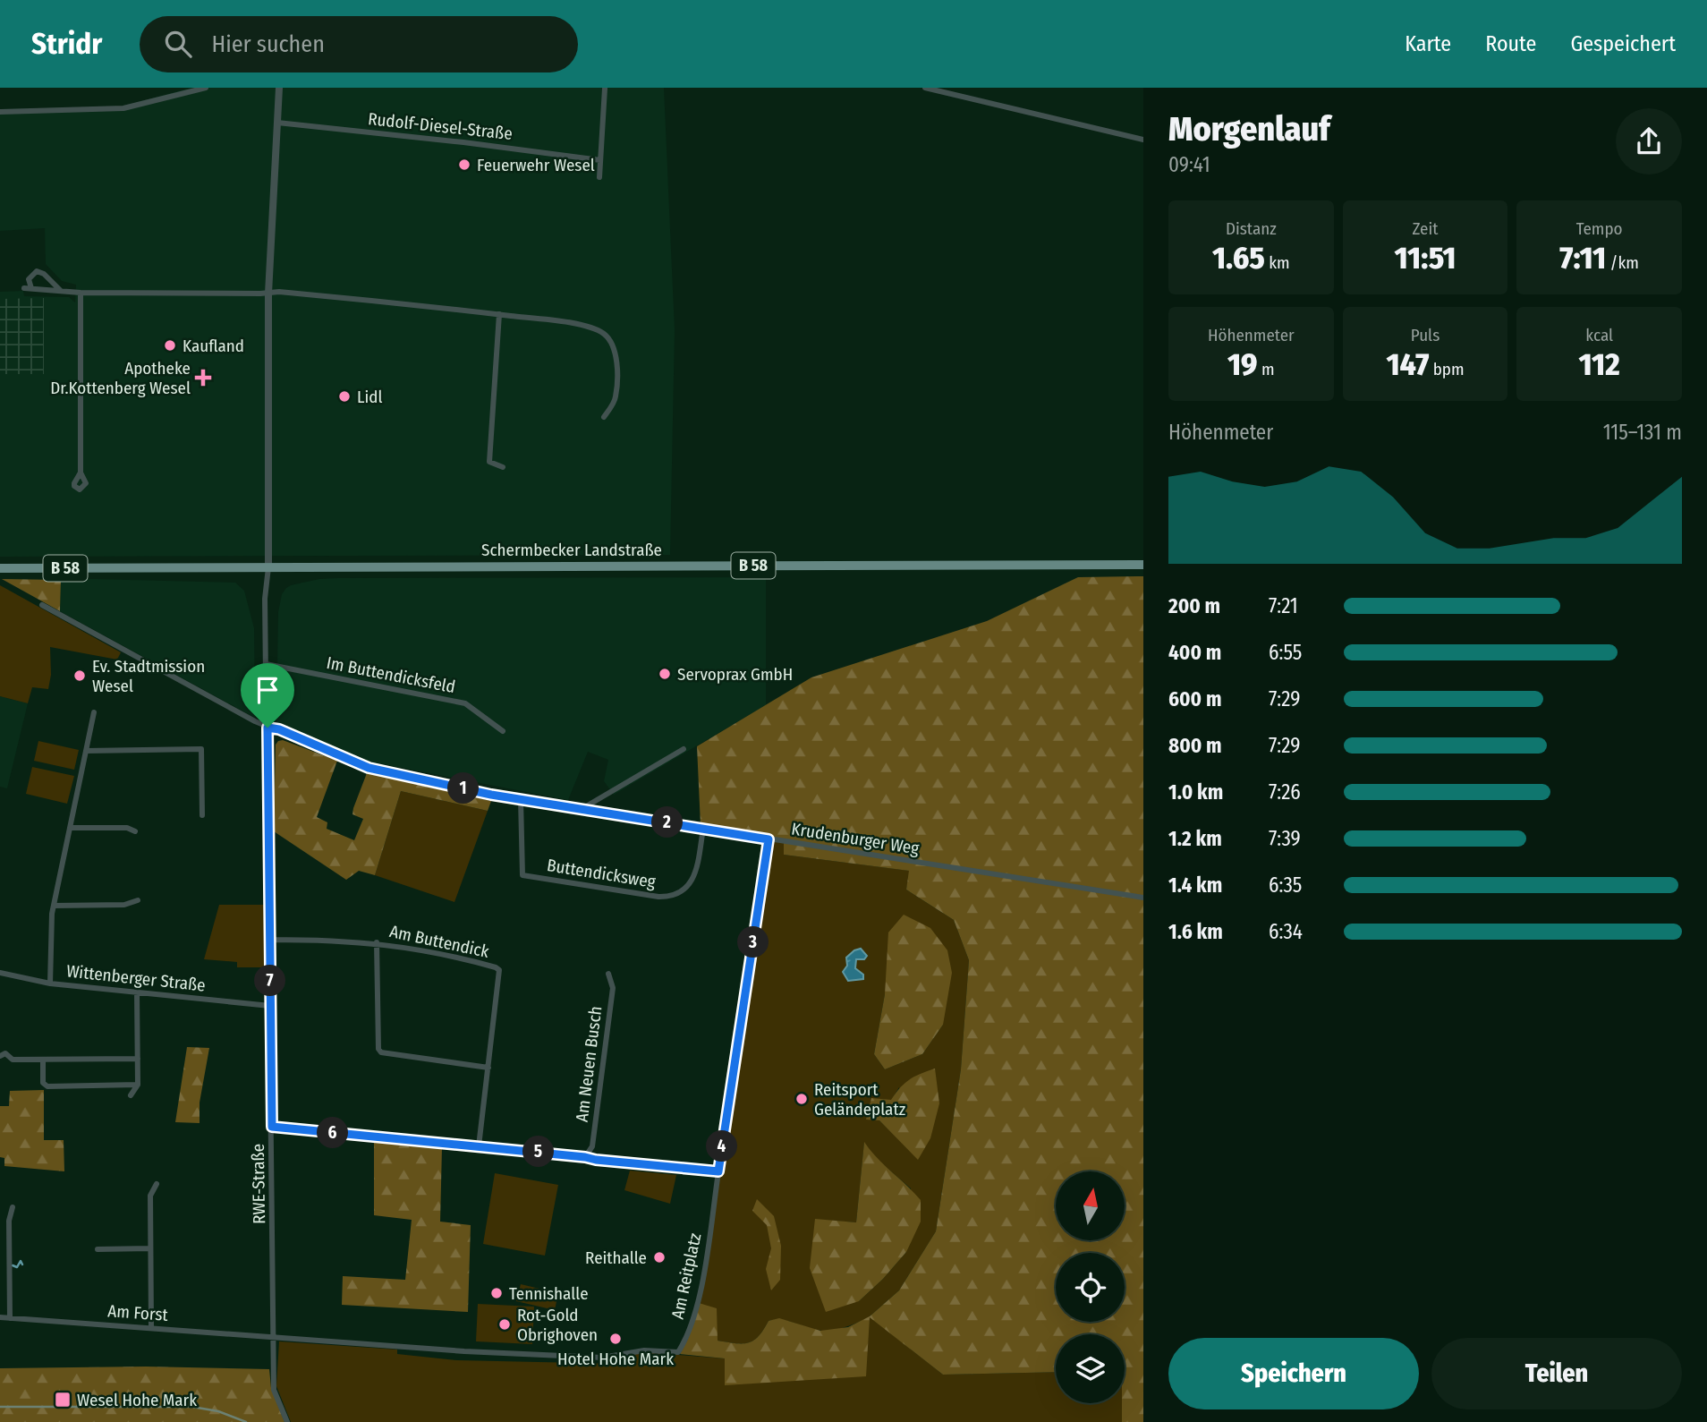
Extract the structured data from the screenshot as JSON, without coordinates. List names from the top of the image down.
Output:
{
  "streets": {
    "main road": ["Schermbecker Landstraße", "B 58"],
    "street": [
      "Rudolf-Diesel-Straße",
      "Im Buttendicksfeld",
      "Krudenburger Weg",
      "Buttendicksweg",
      "Am Buttendick",
      "Wittenberger Straße",
      "Am Neuen Busch",
      "RWE-Straße",
      "Am Reitplatz",
      "Am Forst"
    ]
  },
  "crossings": [
    ["Schermbecker Landstraße", "RWE-Straße"],
    ["Im Buttendicksfeld", "RWE-Straße"],
    ["Krudenburger Weg", "Buttendicksweg"],
    ["Krudenburger Weg", "RWE-Straße"],
    ["Krudenburger Weg", "Am Reitplatz"],
    ["Am Buttendick", "RWE-Straße"],
    ["Wittenberger Straße", "RWE-Straße"],
    ["RWE-Straße", "Am Reitplatz"],
    ["RWE-Straße", "Am Forst"],
    ["Am Reitplatz", "Am Forst"]
  ],
  "places": {
    "other": [
      "Feuerwehr Wesel",
      "Kaufland",
      "Lidl",
      "Servoprax GmbH",
      "Ev. Stadtmission Wesel",
      "Reitsport Geländeplatz",
      "Reithalle",
      "Tennishalle",
      "Rot-Gold Obrighoven",
      "Hotel Hohe Mark"
    ],
    "health": ["Apotheke Dr.Kottenberg Wesel"],
    "transit": ["Wesel Hohe Mark"]
  },
  "north": "top",
  "page": {
    "header": "Stridr",
    "search": "Hier suchen",
    "nav": ["Karte", "Route", "Gespeichert"],
    "heading": ["Morgenlauf", "09:41"],
    "stats": [
      ["Distanz", "1.65 km"],
      ["Zeit", "11:51"],
      ["Tempo", "7:11 /km"],
      ["Höhenmeter", "19 m"],
      ["Puls", "147 bpm"],
      ["kcal", "112"]
    ],
    "chart": ["Höhenmeter", "115–131 m"],
    "list": [
      {
        "name": "200 m",
        "note": "7:21"
      },
      {
        "name": "400 m",
        "note": "6:55"
      },
      {
        "name": "600 m",
        "note": "7:29"
      },
      {
        "name": "800 m",
        "note": "7:29"
      },
      {
        "name": "1.0 km",
        "note": "7:26"
      },
      {
        "name": "1.2 km",
        "note": "7:39"
      },
      {
        "name": "1.4 km",
        "note": "6:35"
      },
      {
        "name": "1.6 km",
        "note": "6:34"
      }
    ],
    "pins": [
      "1",
      "2",
      "3",
      "7",
      "6",
      "4",
      "5"
    ],
    "buttons": ["Speichern", "Teilen"]
  }
}
